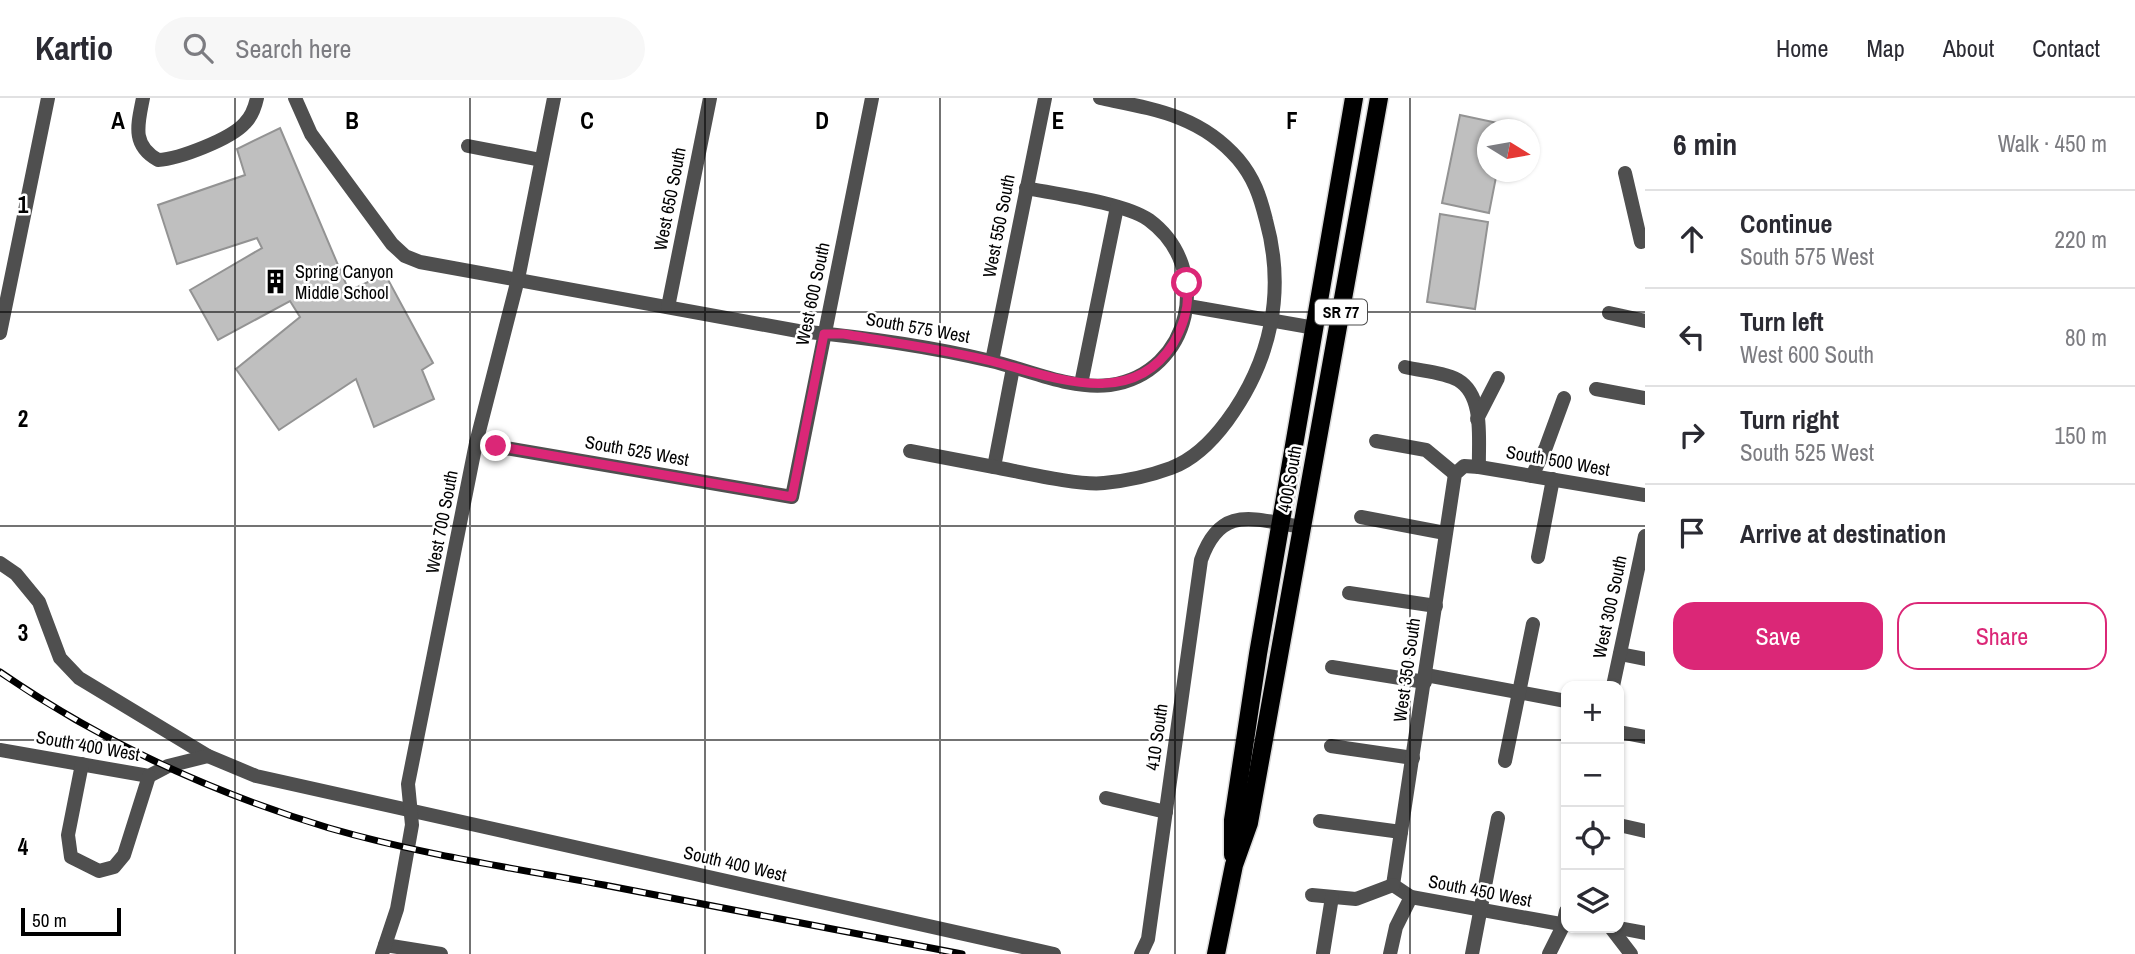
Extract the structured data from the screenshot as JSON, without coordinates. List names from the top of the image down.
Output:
{
  "streets": {
    "main road": ["SR 77", "400 South"],
    "street": [
      "West 650 South",
      "West 550 South",
      "West 600 South",
      "South 575 West",
      "South 525 West",
      "South 500 West",
      "West 700 South",
      "West 300 South",
      "West 350 South",
      "410 South",
      "South 400 West",
      "South 450 West"
    ]
  },
  "crossings": [
    ["West 650 South", "South 575 West"],
    ["West 550 South", "South 575 West"],
    ["West 600 South", "South 575 West"],
    ["West 600 South", "South 525 West"],
    ["South 575 West", "West 700 South"],
    ["South 525 West", "West 700 South"],
    ["South 500 West", "West 350 South"],
    ["400 South", "410 South"],
    ["West 700 South", "South 400 West"],
    ["West 350 South", "South 450 West"]
  ],
  "places": {
    "building": ["Spring Canyon Middle School"]
  },
  "scale_bar": "50 m",
  "north": "right",
  "page": {
    "header": "Kartio",
    "search": "Search here",
    "nav": [
      "Home",
      "Map",
      "About",
      "Contact"
    ],
    "heading": ["6 min", "Walk · 450 m"],
    "list": [
      ["Continue", "South 575 West", "220 m"],
      ["Turn left", "West 600 South", "80 m"],
      ["Turn right", "South 525 West", "150 m"],
      "Arrive at destination"
    ],
    "buttons": ["Save", "Share"],
    "map_buttons": ["+", "−"],
    "scale": "50 m"
  },
  "grid": {
    "columns": [
      "A",
      "B",
      "C",
      "D",
      "E",
      "F"
    ],
    "rows": [
      "1",
      "2",
      "3",
      "4"
    ]
  }
}
